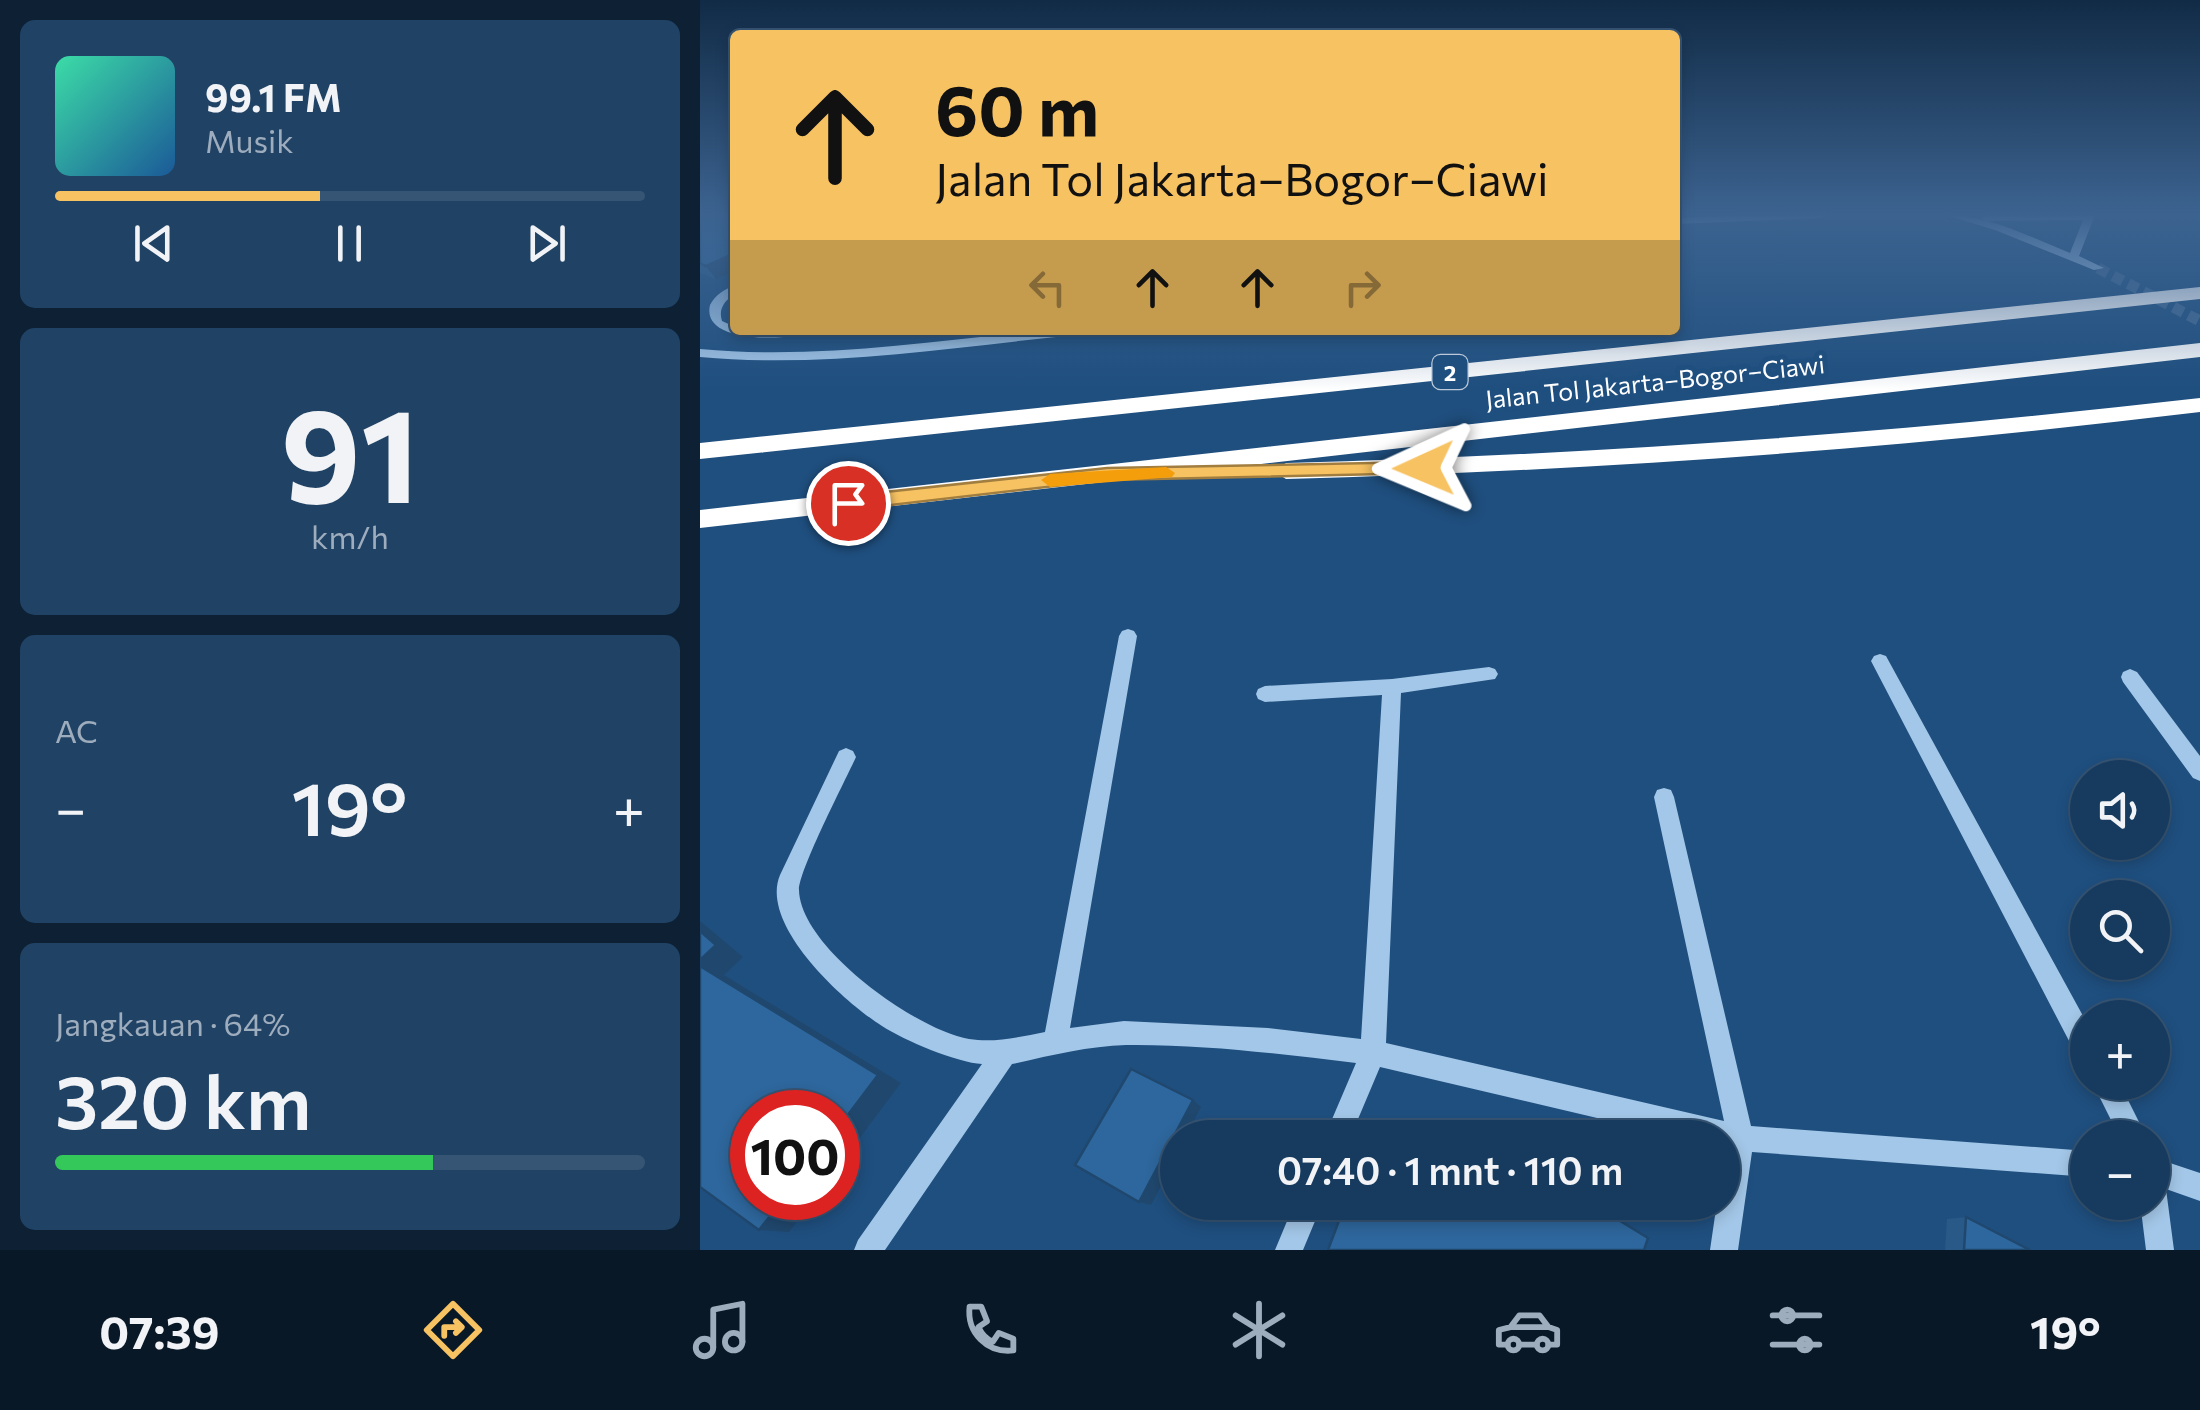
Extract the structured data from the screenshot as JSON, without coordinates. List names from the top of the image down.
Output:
{
  "streets": {
    "highway": ["2", "Jalan Tol Jakarta–Bogor–Ciawi"]
  },
  "page": {
    "turn": ["60 m", "Jalan Tol Jakarta–Bogor–Ciawi"],
    "song": ["99.1 FM", "Musik"],
    "tile": [
      ["91", "km/h"],
      "AC",
      ["Jangkauan · 64%", "320 km"]
    ],
    "map_buttons": ["+", "−"],
    "heat": ["−", "19°", "+"],
    "limit": "100",
    "trip": "07:40 · 1 mnt · 110 m",
    "tabs": ["07:39", "19°"]
  }
}
